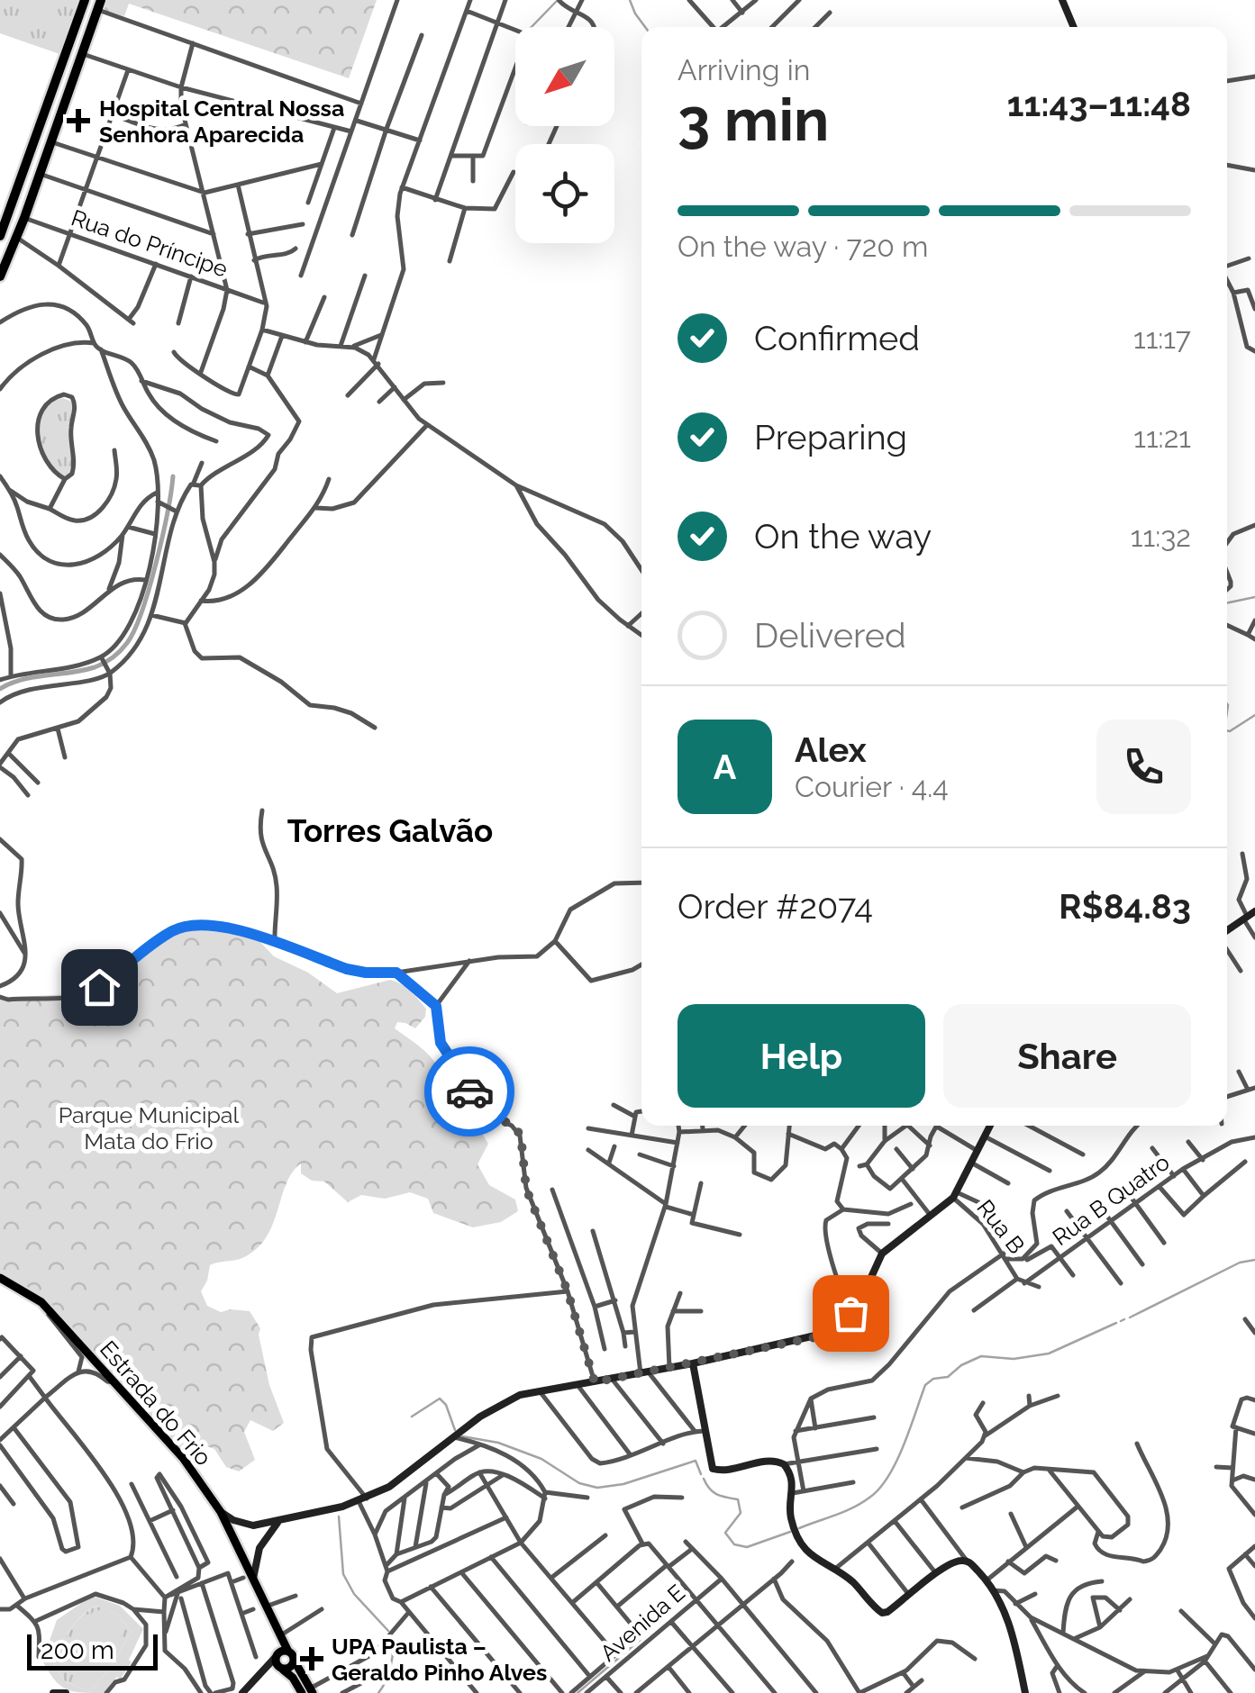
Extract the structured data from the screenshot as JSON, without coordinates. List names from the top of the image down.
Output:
{
  "streets": {
    "main road": ["Estrada do Frio"],
    "street": [
      "Rua do Príncipe",
      "Rua B Quatro",
      "Rua B",
      "Avenida E"
    ]
  },
  "districts": ["Torres Galvão"],
  "parks": ["Parque Municipal Mata do Frio"],
  "places": {
    "health": ["Hospital Central Nossa Senhora Aparecida", "UPA Paulista – Geraldo Pinho Alves"]
  },
  "scale_bar": "200 m",
  "north": "bottom left",
  "page": {
    "heading": ["3 min", "Arriving in", "11:43–11:48"],
    "panel": [
      "Alex",
      "Courier · 4.4",
      "Order #2074",
      "R$84.83"
    ],
    "bar": "On the way · 720 m",
    "list": [
      ["Confirmed", "11:17"],
      ["Preparing", "11:21"],
      ["On the way", "11:32"],
      "Delivered"
    ],
    "round": "A",
    "buttons": ["Help", "Share"],
    "scale": "200 m"
  }
}
